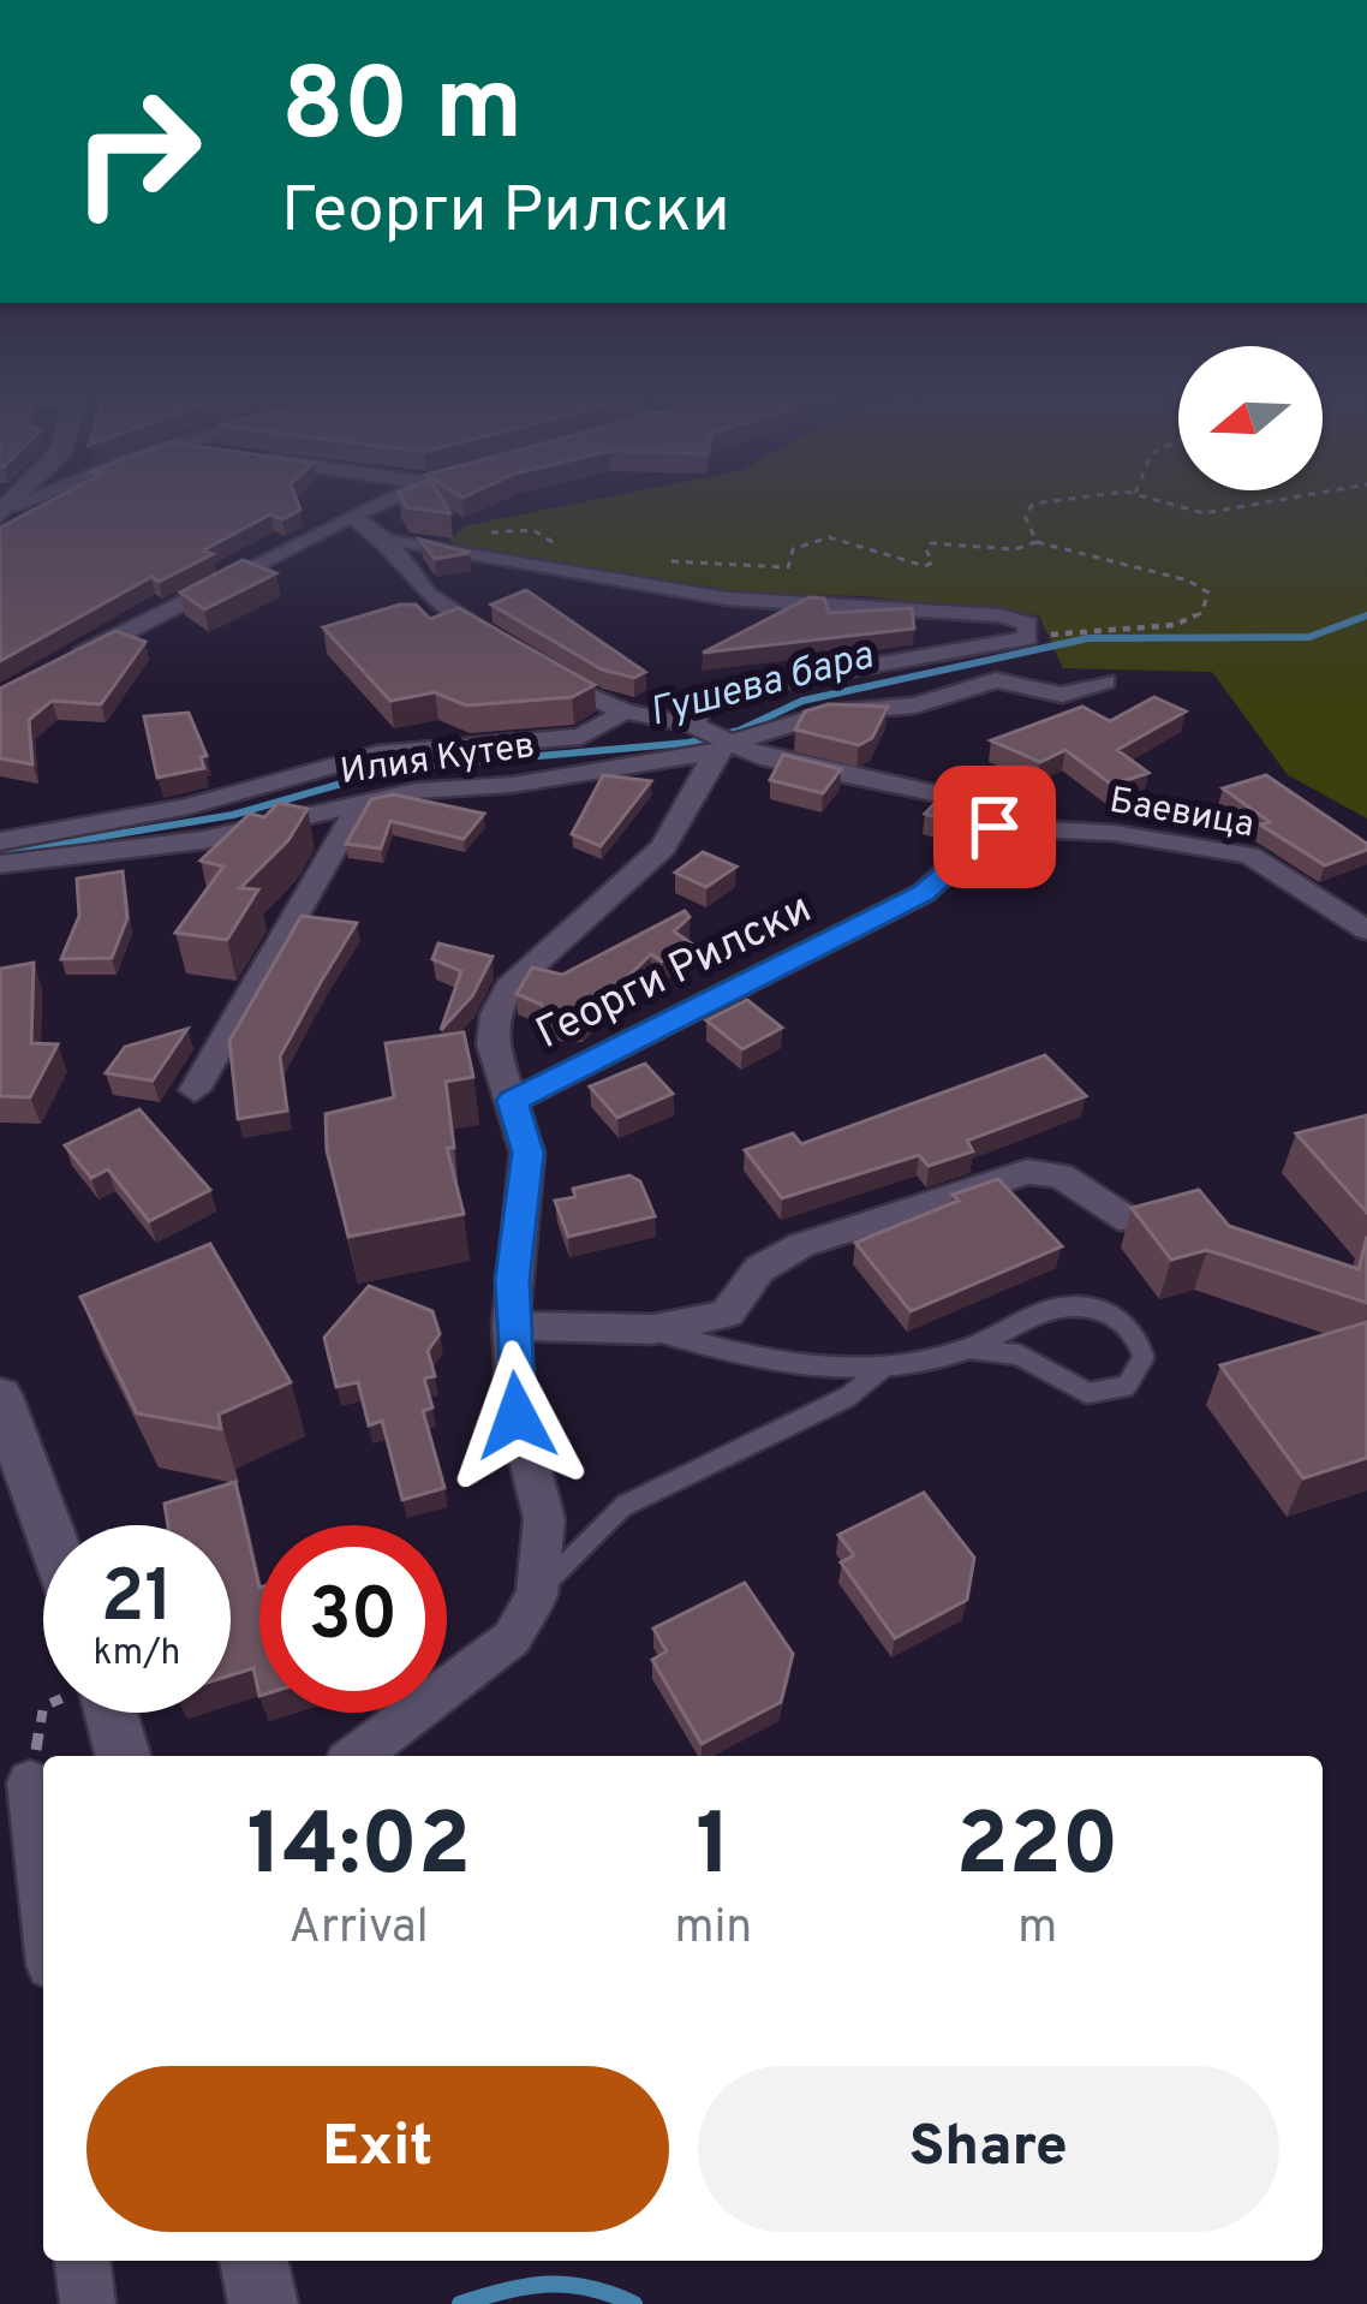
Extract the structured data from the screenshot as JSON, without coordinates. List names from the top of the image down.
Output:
{
  "streets": {
    "street": ["Илия Кутев", "Баевица", "Георги Рилски"]
  },
  "crossings": [
    ["Илия Кутев", "Баевица"],
    ["Баевица", "Георги Рилски"]
  ],
  "water": ["Гушева бара"],
  "north": "left",
  "page": {
    "turn": ["80 m", "Георги Рилски"],
    "speed": "21 km/h",
    "limit": "30",
    "eta": [
      "14:02",
      "Arrival",
      "1",
      "min",
      "220",
      "m"
    ],
    "buttons": ["Exit", "Share"]
  }
}
